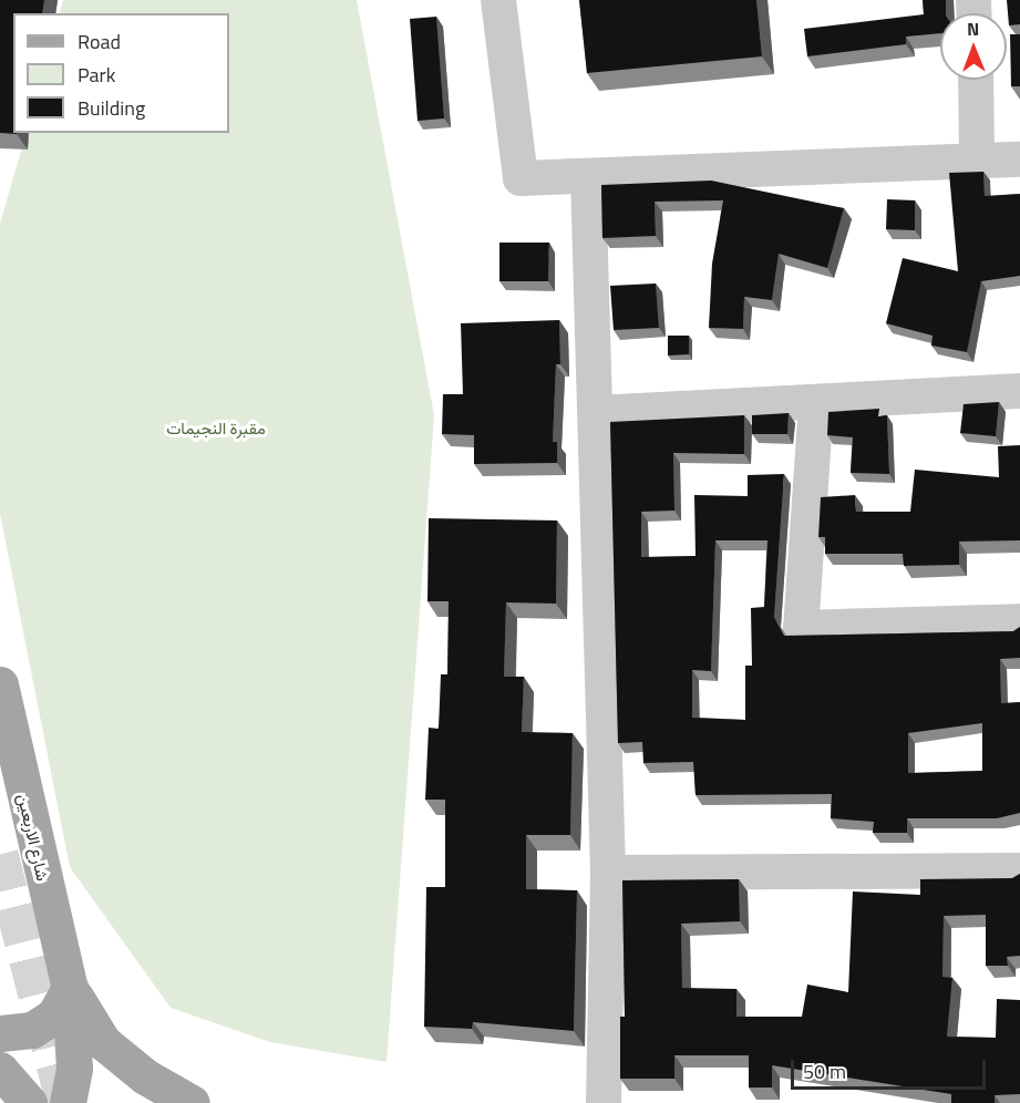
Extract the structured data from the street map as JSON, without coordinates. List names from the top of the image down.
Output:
{
  "streets": {
    "main road": ["شارع الاربعين"]
  },
  "parks": ["مقبرة النجيمات"],
  "legend": ["Road", "Park", "Building"],
  "scale_bar": "50 m",
  "north": "top"
}
